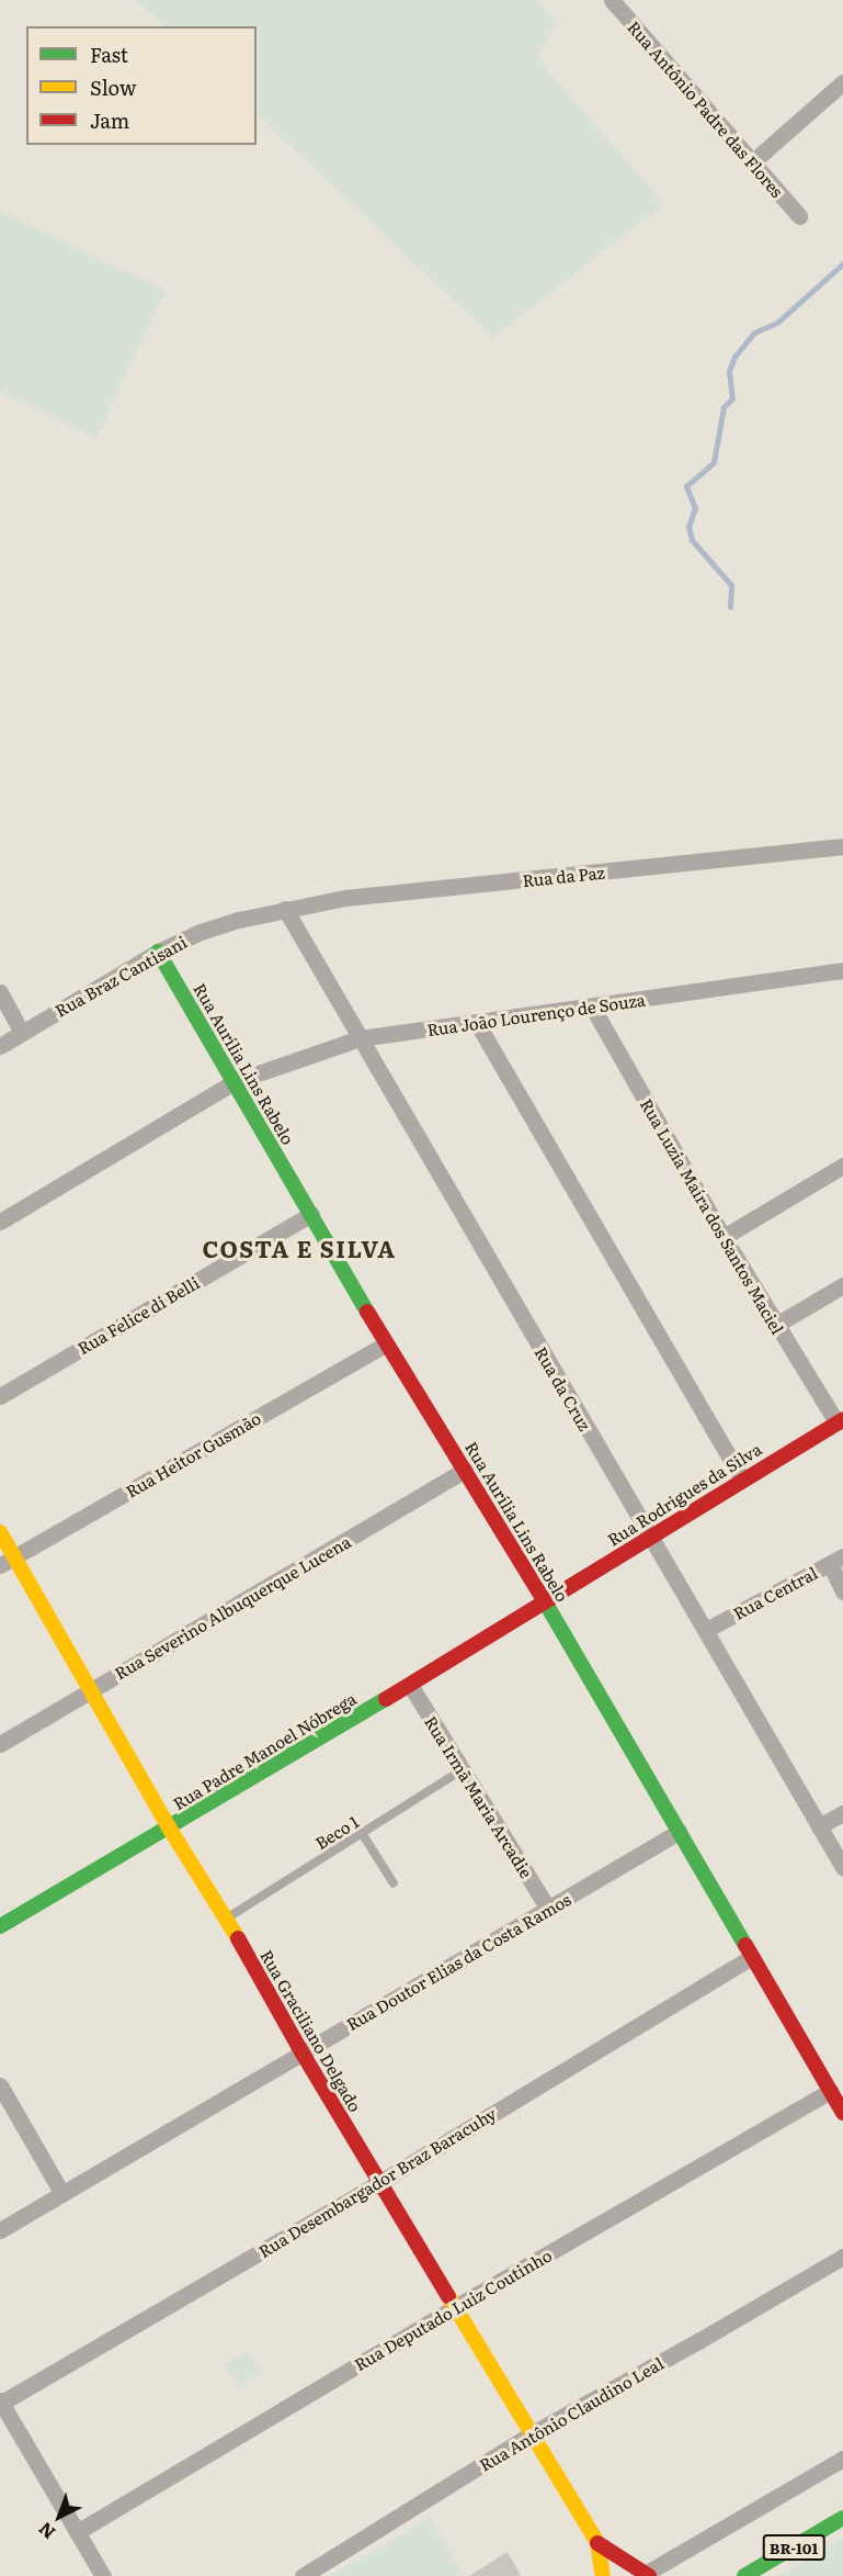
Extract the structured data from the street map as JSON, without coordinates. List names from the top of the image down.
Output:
{
  "streets": {
    "main road": [
      "Rua Aurília Lins Rabelo",
      "Rua Rodrigues da Silva",
      "Rua Padre Manoel Nóbrega",
      "Rua Graciliano Delgado",
      "BR-101"
    ],
    "street": [
      "Rua Antônio Padre das Flores",
      "Rua da Paz",
      "Rua Braz Cantisani",
      "Rua João Lourenço de Souza",
      "Rua Luzia Maíra dos Santos Maciel",
      "Rua Felice di Belli",
      "Rua da Cruz",
      "Rua Heitor Gusmão",
      "Rua Central",
      "Rua Severino Albuquerque Lucena",
      "Rua Irmã Maria Arcadie",
      "Rua Doutor Elias da Costa Ramos",
      "Rua Desembargador Braz Baracuhy",
      "Rua Deputado Luiz Coutinho",
      "Rua Antônio Claudino Leal"
    ],
    "lane": ["Beco 1"]
  },
  "crossings": [
    ["Rua da Paz", "Rua Braz Cantisani"],
    ["Rua da Paz", "Rua da Cruz"],
    ["Rua Braz Cantisani", "Rua Aurília Lins Rabelo"],
    ["Rua Braz Cantisani", "Rua da Cruz"],
    ["Rua João Lourenço de Souza", "Rua Aurília Lins Rabelo"],
    ["Rua João Lourenço de Souza", "Rua Luzia Maíra dos Santos Maciel"],
    ["Rua João Lourenço de Souza", "Rua da Cruz"],
    ["Rua Aurília Lins Rabelo", "Rua Felice di Belli"],
    ["Rua Aurília Lins Rabelo", "Rua Heitor Gusmão"],
    ["Rua Aurília Lins Rabelo", "Rua Rodrigues da Silva"],
    ["Rua Aurília Lins Rabelo", "Rua Severino Albuquerque Lucena"],
    ["Rua Aurília Lins Rabelo", "Rua Padre Manoel Nóbrega"],
    ["Rua Aurília Lins Rabelo", "Rua Doutor Elias da Costa Ramos"],
    ["Rua Aurília Lins Rabelo", "Rua Desembargador Braz Baracuhy"],
    ["Rua Aurília Lins Rabelo", "Rua Deputado Luiz Coutinho"],
    ["Rua Luzia Maíra dos Santos Maciel", "Rua Rodrigues da Silva"],
    ["Rua da Cruz", "Rua Rodrigues da Silva"],
    ["Rua da Cruz", "Rua Central"],
    ["Rua Heitor Gusmão", "Rua Graciliano Delgado"],
    ["Rua Rodrigues da Silva", "Rua Padre Manoel Nóbrega"],
    ["Rua Severino Albuquerque Lucena", "Rua Graciliano Delgado"],
    ["Rua Padre Manoel Nóbrega", "Rua Irmã Maria Arcadie"],
    ["Rua Padre Manoel Nóbrega", "Rua Graciliano Delgado"],
    ["Rua Irmã Maria Arcadie", "Beco 1"],
    ["Rua Irmã Maria Arcadie", "Rua Doutor Elias da Costa Ramos"],
    ["Beco 1", "Rua Graciliano Delgado"],
    ["Rua Doutor Elias da Costa Ramos", "Rua Graciliano Delgado"],
    ["Rua Graciliano Delgado", "Rua Desembargador Braz Baracuhy"],
    ["Rua Graciliano Delgado", "Rua Deputado Luiz Coutinho"],
    ["Rua Graciliano Delgado", "Rua Antônio Claudino Leal"]
  ],
  "districts": ["COSTA E SILVA"],
  "legend": ["Fast", "Slow", "Jam"],
  "north": "bottom left"
}
